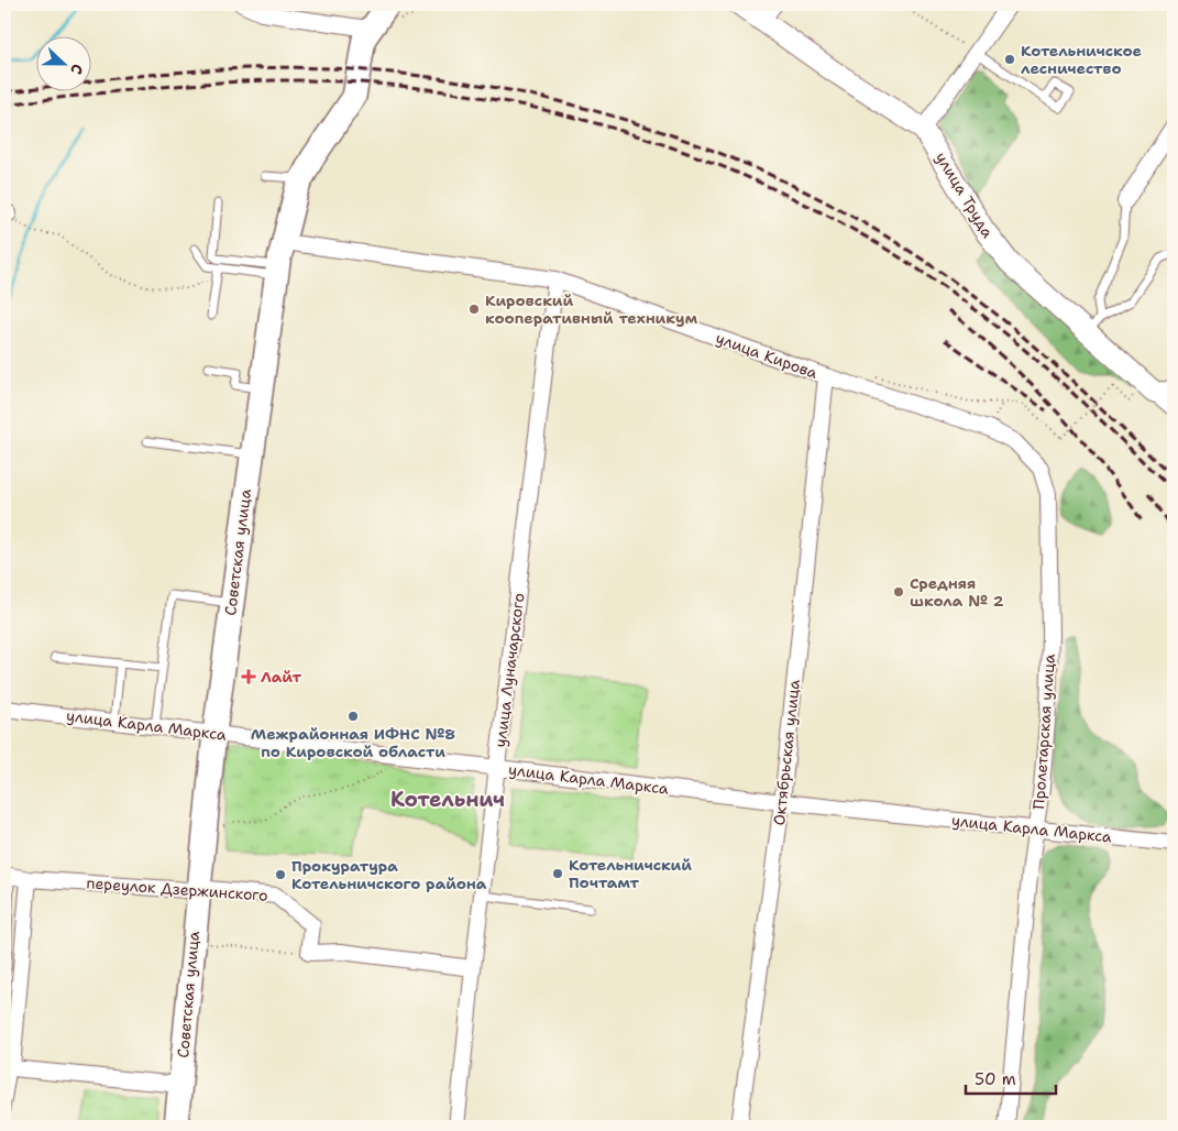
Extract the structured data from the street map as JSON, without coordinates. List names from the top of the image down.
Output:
{
  "streets": {
    "main road": ["Советская улица"],
    "street": [
      "улица Труда",
      "улица Кирова",
      "улица Луначарского",
      "улица Карла Маркса",
      "Пролетарская улица",
      "Октябрьская улица",
      "переулок Дзержинского"
    ]
  },
  "crossings": [
    ["улица Кирова", "Советская улица"],
    ["улица Кирова", "улица Луначарского"],
    ["улица Кирова", "Пролетарская улица"],
    ["улица Кирова", "Октябрьская улица"],
    ["Советская улица", "улица Карла Маркса"],
    ["Советская улица", "переулок Дзержинского"],
    ["улица Луначарского", "улица Карла Маркса"],
    ["улица Карла Маркса", "Пролетарская улица"],
    ["улица Карла Маркса", "Октябрьская улица"]
  ],
  "districts": ["Котельнич"],
  "places": {
    "other": [
      "Котельничское лесничество",
      "Кировский кооперативный техникум",
      "Средняя школа № 2",
      "Межрайонная ИФНС №8 по Кировской области",
      "Котельничский Почтамт",
      "Прокуратура Котельничского района"
    ],
    "health": ["Лайт"]
  },
  "scale_bar": "50 m",
  "north": "right"
}
